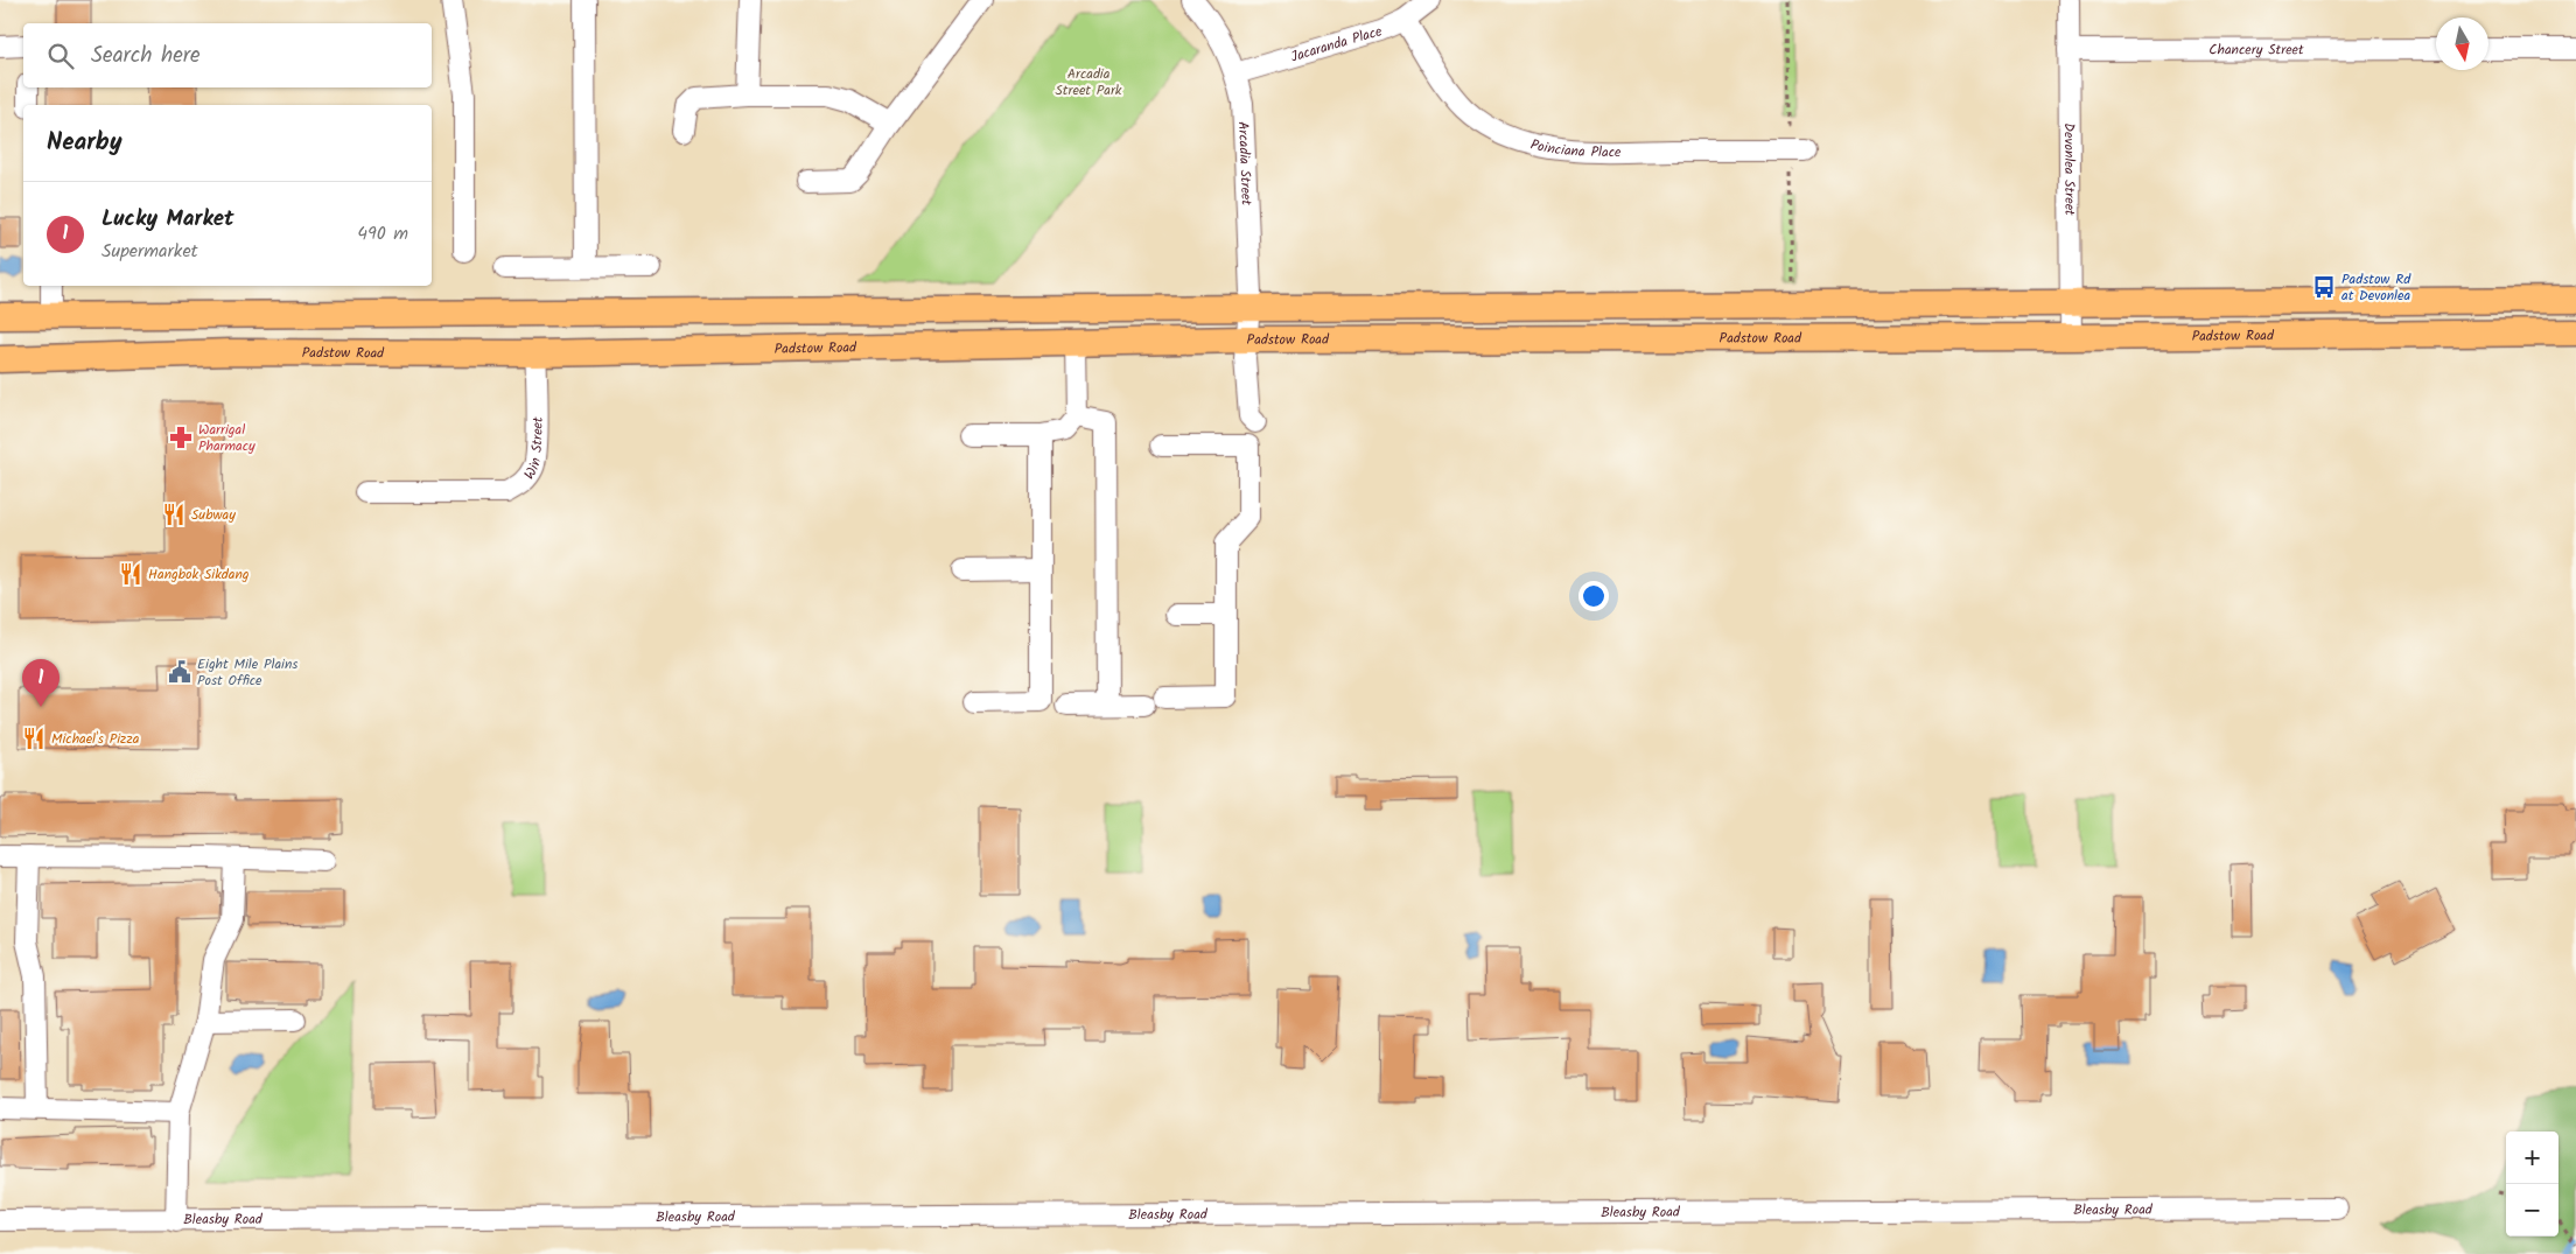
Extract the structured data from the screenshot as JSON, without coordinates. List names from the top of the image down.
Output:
{
  "streets": {
    "main road": ["Padstow Road"],
    "street": [
      "Jacaranda Place",
      "Chancery Street",
      "Poinciana Place",
      "Arcadia Street",
      "Devonlea Street",
      "Win Street",
      "Bleasby Road"
    ]
  },
  "crossings": [
    ["Jacaranda Place", "Poinciana Place"],
    ["Jacaranda Place", "Arcadia Street"],
    ["Chancery Street", "Devonlea Street"],
    ["Arcadia Street", "Padstow Road"],
    ["Devonlea Street", "Padstow Road"],
    ["Padstow Road", "Win Street"]
  ],
  "parks": ["Arcadia Street Park"],
  "places": {
    "bus stop": ["Padstow Rd at Devonlea"],
    "pharmacy": ["Warrigal Pharmacy"],
    "restaurant": ["Subway", "Hangbok Sikdang", "Michael's Pizza"],
    "public building": ["Eight Mile Plains Post Office"]
  },
  "north": "bottom",
  "page": {
    "search": "Search here",
    "heading": "Nearby",
    "list": [
      {
        "mark": "1",
        "name": "Lucky Market",
        "note": "Supermarket",
        "value": "490 m"
      }
    ],
    "pins": "1",
    "map_buttons": ["+", "−"]
  }
}
